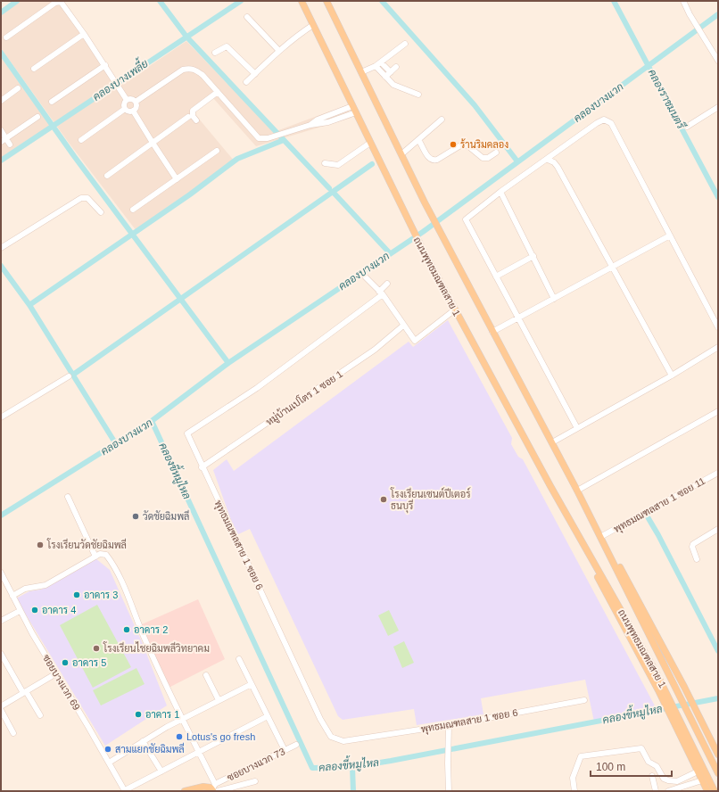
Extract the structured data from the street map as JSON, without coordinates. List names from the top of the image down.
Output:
{
  "streets": {
    "main road": ["ถนนพุทธมณฑลสาย 1"],
    "street": [
      "หมู่บ้านเปโตร 1 ซอย 1",
      "พุทธมณฑลสาย 1 ซอย 11",
      "พุทธมณฑลสาย 1 ซอย 6",
      "ซอยบางแวก 69",
      "ซอยบางแวก 73"
    ]
  },
  "crossings": [
    ["ถนนพุทธมณฑลสาย 1", "พุทธมณฑลสาย 1 ซอย 11"],
    ["หมู่บ้านเปโตร 1 ซอย 1", "พุทธมณฑลสาย 1 ซอย 6"]
  ],
  "water": [
    "คลองบางเพลี้ย",
    "คลองราชมนตรี",
    "คลองบางแวก",
    "คลองขี้หมูไหล"
  ],
  "places": [
    "ร้านริมคลอง",
    "โรงเรียนเซนต์ปีเตอร์ ธนบุรี",
    "วัดชัยฉิมพลี",
    "โรงเรียนวัดชัยฉิมพลี",
    "อาคาร 3",
    "อาคาร 4",
    "อาคาร 2",
    "โรงเรียนไชยฉิมพลีวิทยาคม",
    "อาคาร 5",
    "อาคาร 1",
    "Lotus's go fresh",
    "สามแยกชัยฉิมพลี"
  ],
  "scale_bar": "100 m"
}
